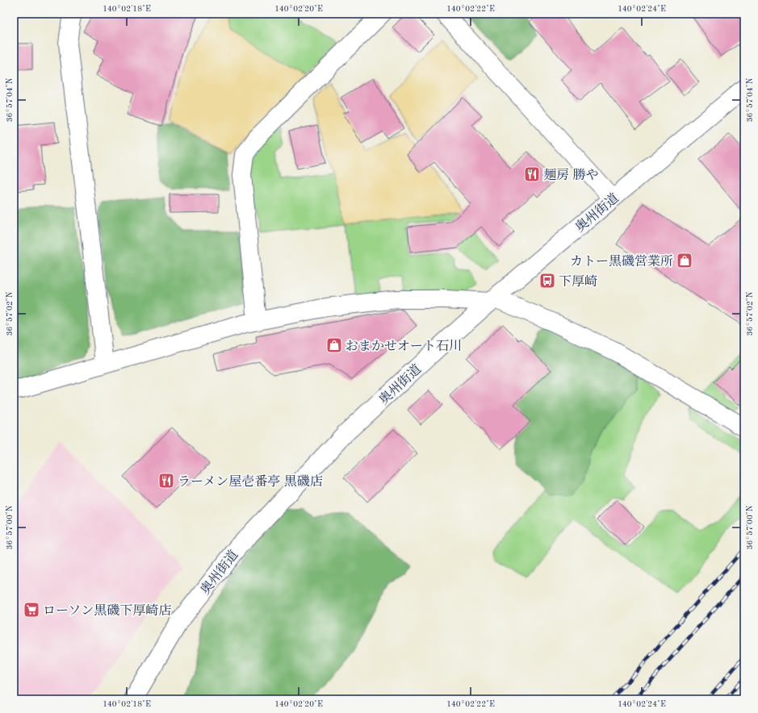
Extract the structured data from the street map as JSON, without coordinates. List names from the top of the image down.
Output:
{
  "streets": {
    "street": ["奥州街道"]
  },
  "places": {
    "restaurant": ["麺房 勝や", "ラーメン屋壱番亭 黒磯店"],
    "shop": ["カトー黒磯営業所", "おまかせオート石川"],
    "bus stop": ["下厚崎"],
    "supermarket": ["ローソン黒磯下厚崎店"]
  },
  "coordinates": [
    "140°02'18\"E",
    "140°02'20\"E",
    "140°02'22\"E",
    "140°02'24\"E",
    "36°57'04\"N",
    "36°57'02\"N",
    "36°57'00\"N"
  ]
}
